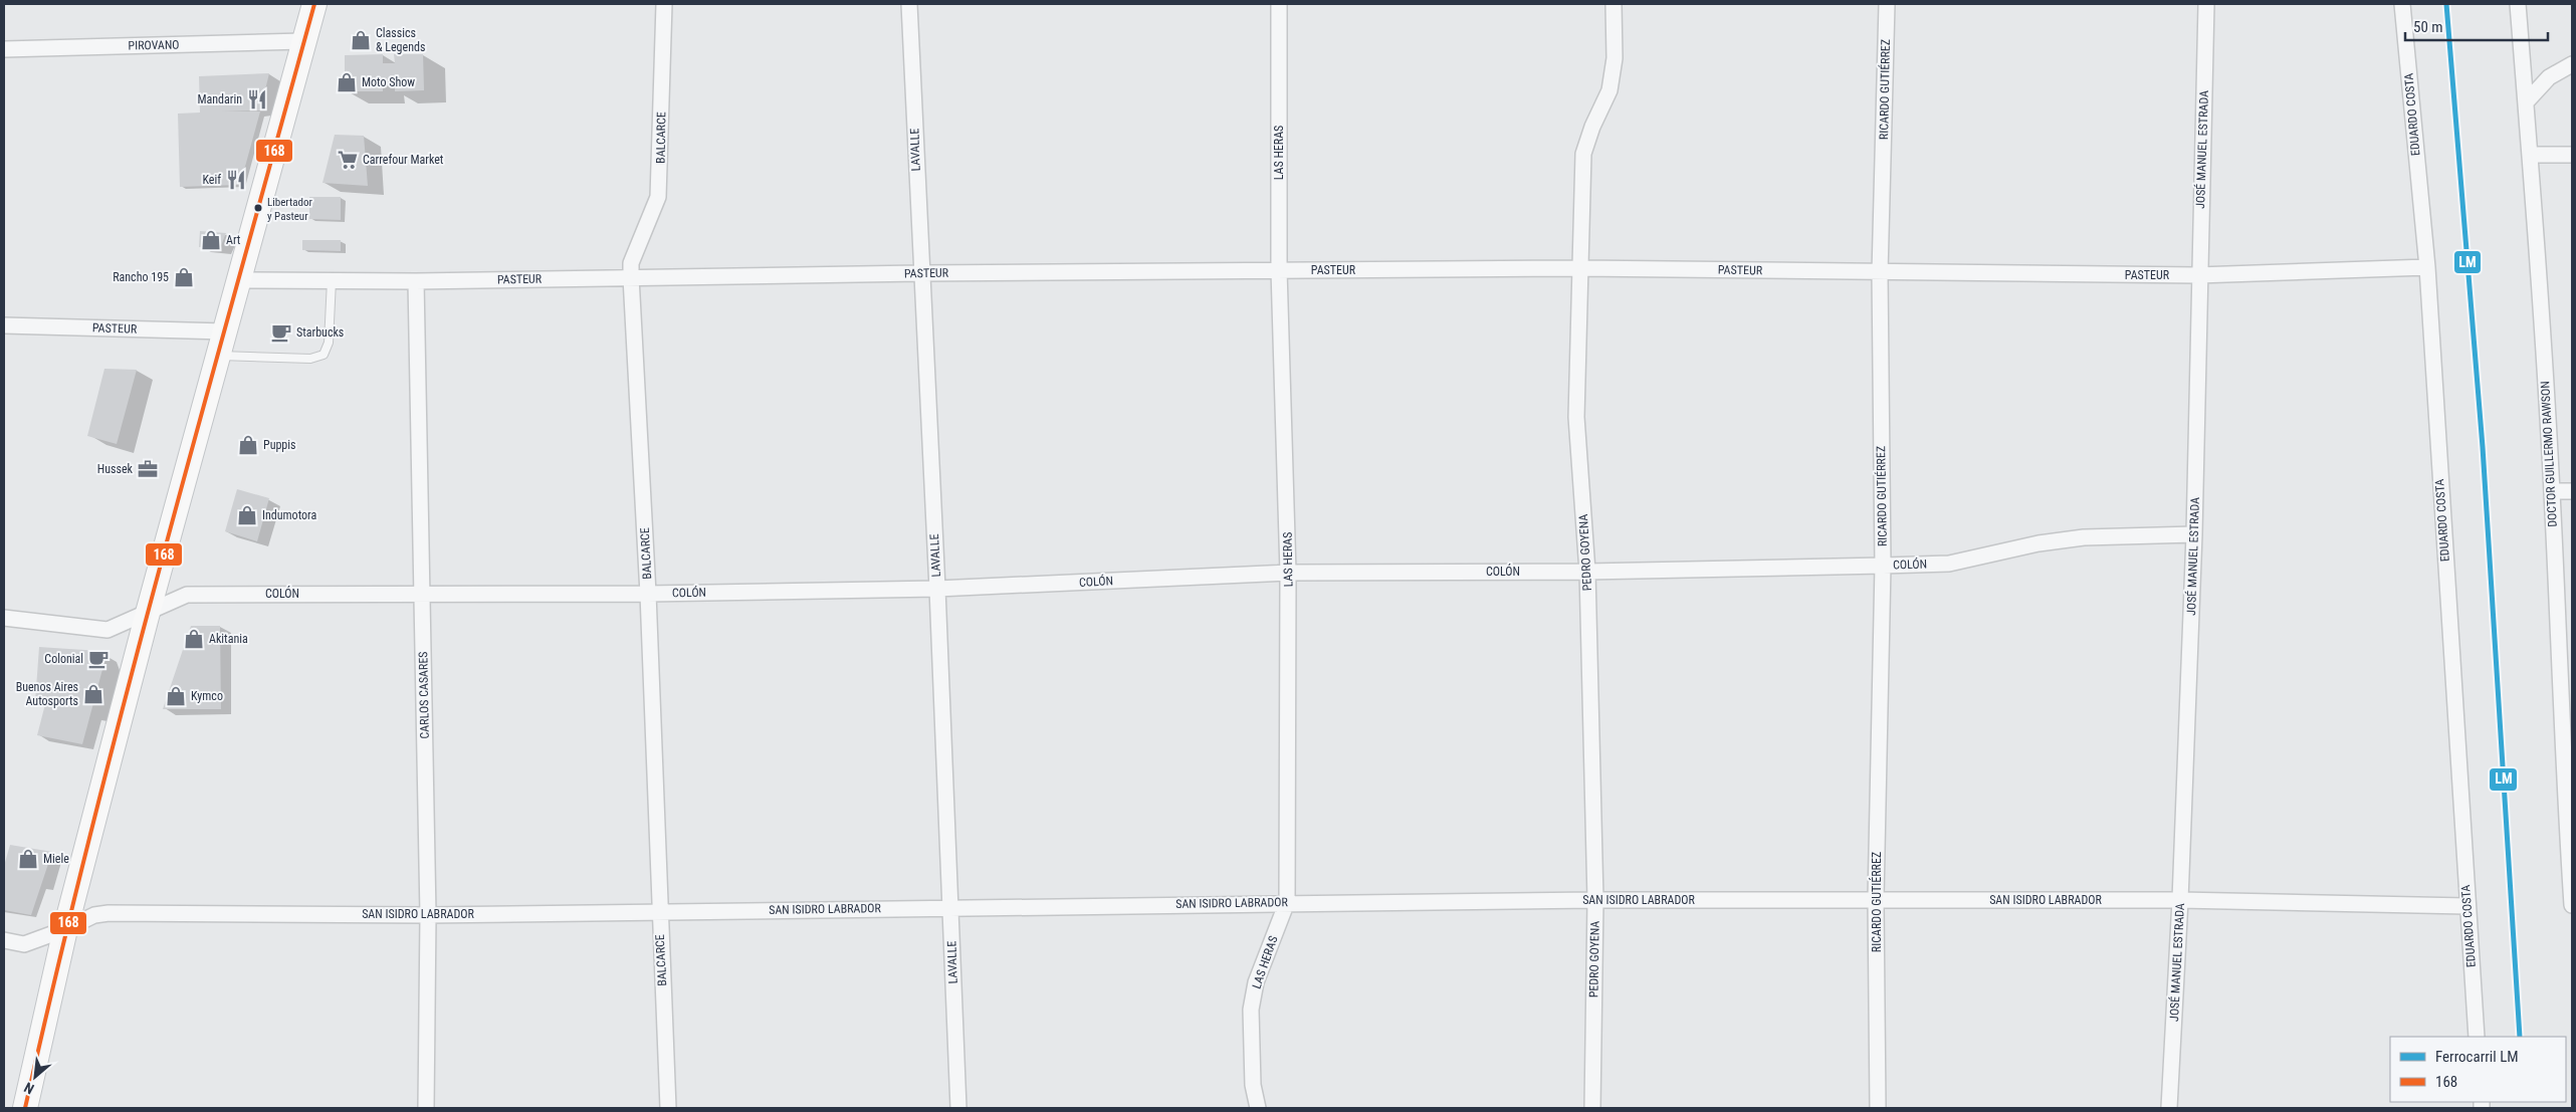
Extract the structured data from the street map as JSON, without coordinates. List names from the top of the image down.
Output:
{
  "streets": {
    "street": [
      "PIROVANO",
      "RICARDO GUTIÉRREZ",
      "EDUARDO COSTA",
      "BALCARCE",
      "LAVALLE",
      "JOSÉ MANUEL ESTRADA",
      "LAS HERAS",
      "PASTEUR",
      "DOCTOR GUILLERMO RAWSON",
      "PEDRO GOYENA",
      "COLÓN",
      "CARLOS CASARES",
      "SAN ISIDRO LABRADOR"
    ]
  },
  "crossings": [
    ["RICARDO GUTIÉRREZ", "PASTEUR"],
    ["RICARDO GUTIÉRREZ", "COLÓN"],
    ["RICARDO GUTIÉRREZ", "SAN ISIDRO LABRADOR"],
    ["EDUARDO COSTA", "PASTEUR"],
    ["EDUARDO COSTA", "SAN ISIDRO LABRADOR"],
    ["BALCARCE", "PASTEUR"],
    ["BALCARCE", "COLÓN"],
    ["BALCARCE", "SAN ISIDRO LABRADOR"],
    ["LAVALLE", "PASTEUR"],
    ["LAVALLE", "COLÓN"],
    ["LAVALLE", "SAN ISIDRO LABRADOR"],
    ["JOSÉ MANUEL ESTRADA", "PASTEUR"],
    ["JOSÉ MANUEL ESTRADA", "COLÓN"],
    ["JOSÉ MANUEL ESTRADA", "SAN ISIDRO LABRADOR"],
    ["LAS HERAS", "PASTEUR"],
    ["LAS HERAS", "COLÓN"],
    ["LAS HERAS", "SAN ISIDRO LABRADOR"],
    ["PASTEUR", "PEDRO GOYENA"],
    ["PASTEUR", "CARLOS CASARES"],
    ["PEDRO GOYENA", "COLÓN"],
    ["PEDRO GOYENA", "SAN ISIDRO LABRADOR"],
    ["COLÓN", "CARLOS CASARES"],
    ["CARLOS CASARES", "SAN ISIDRO LABRADOR"]
  ],
  "places": {
    "shop": [
      "Classics & Legends",
      "Moto Show",
      "Art",
      "Rancho 195",
      "Puppis",
      "Indumotora",
      "Akitania",
      "Buenos Aires Autosports",
      "Kymco",
      "Miele"
    ],
    "restaurant": ["Mandarin", "Keif"],
    "supermarket": ["Carrefour Market"],
    "other": ["Libertador y Pasteur"],
    "cafe": ["Starbucks", "Colonial"],
    "office": ["Hussek"]
  },
  "lines": ["rail line LM", "transit line 168"],
  "legend": ["Ferrocarril LM", "168"],
  "scale_bar": "50 m",
  "north": "bottom left"
}
